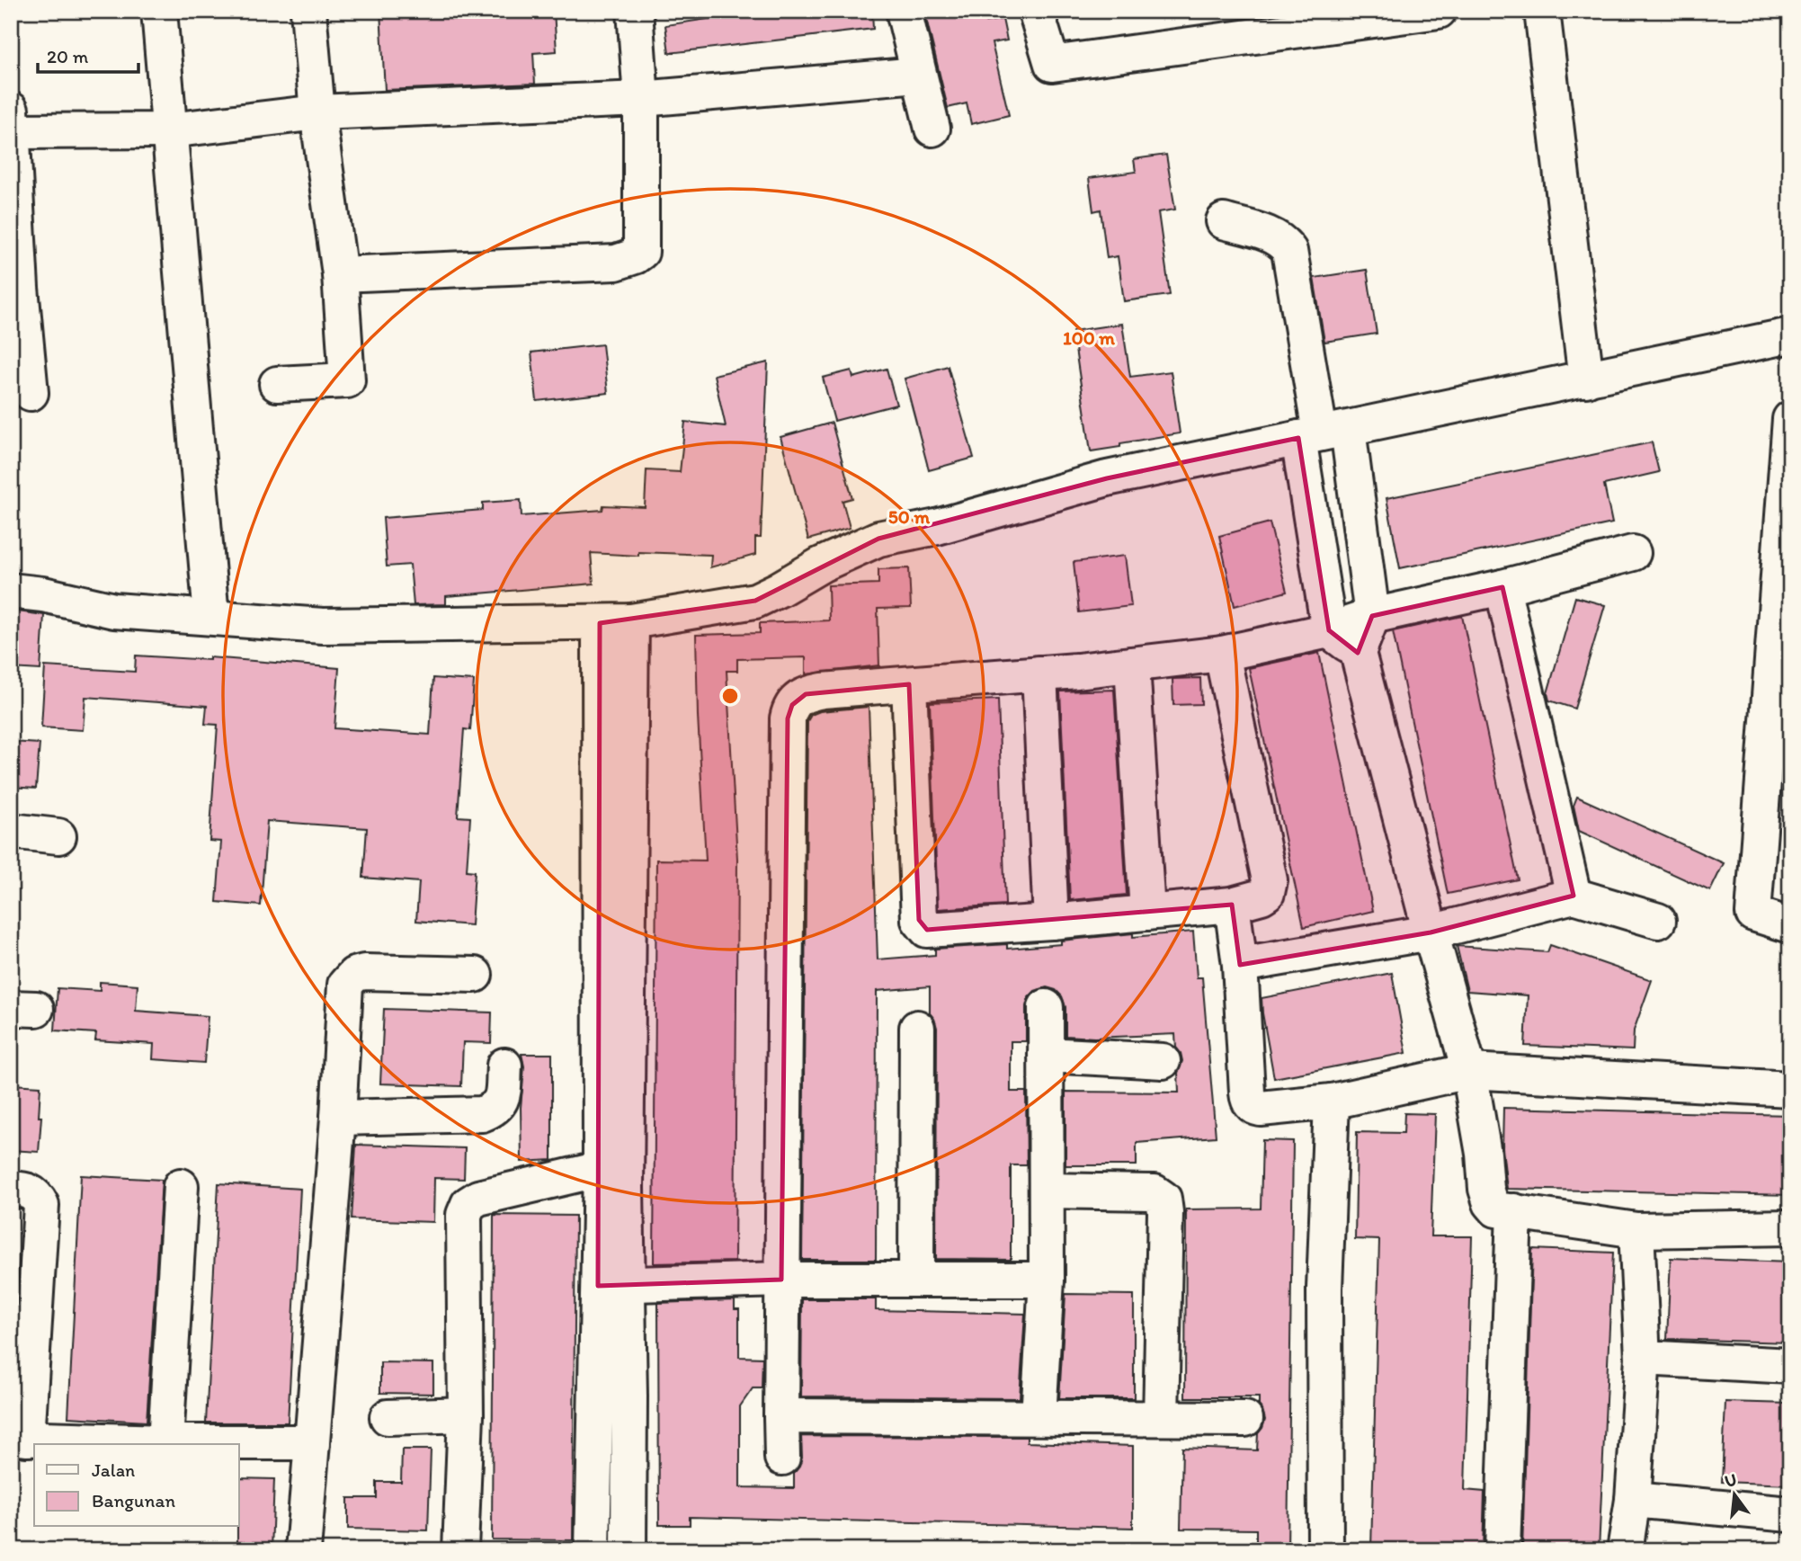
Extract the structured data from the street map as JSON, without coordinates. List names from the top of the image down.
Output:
{
  "legend": ["Jalan", "Bangunan"],
  "scale_bar": "20 m",
  "north": "top",
  "rings": ["100 m", "50 m"]
}
